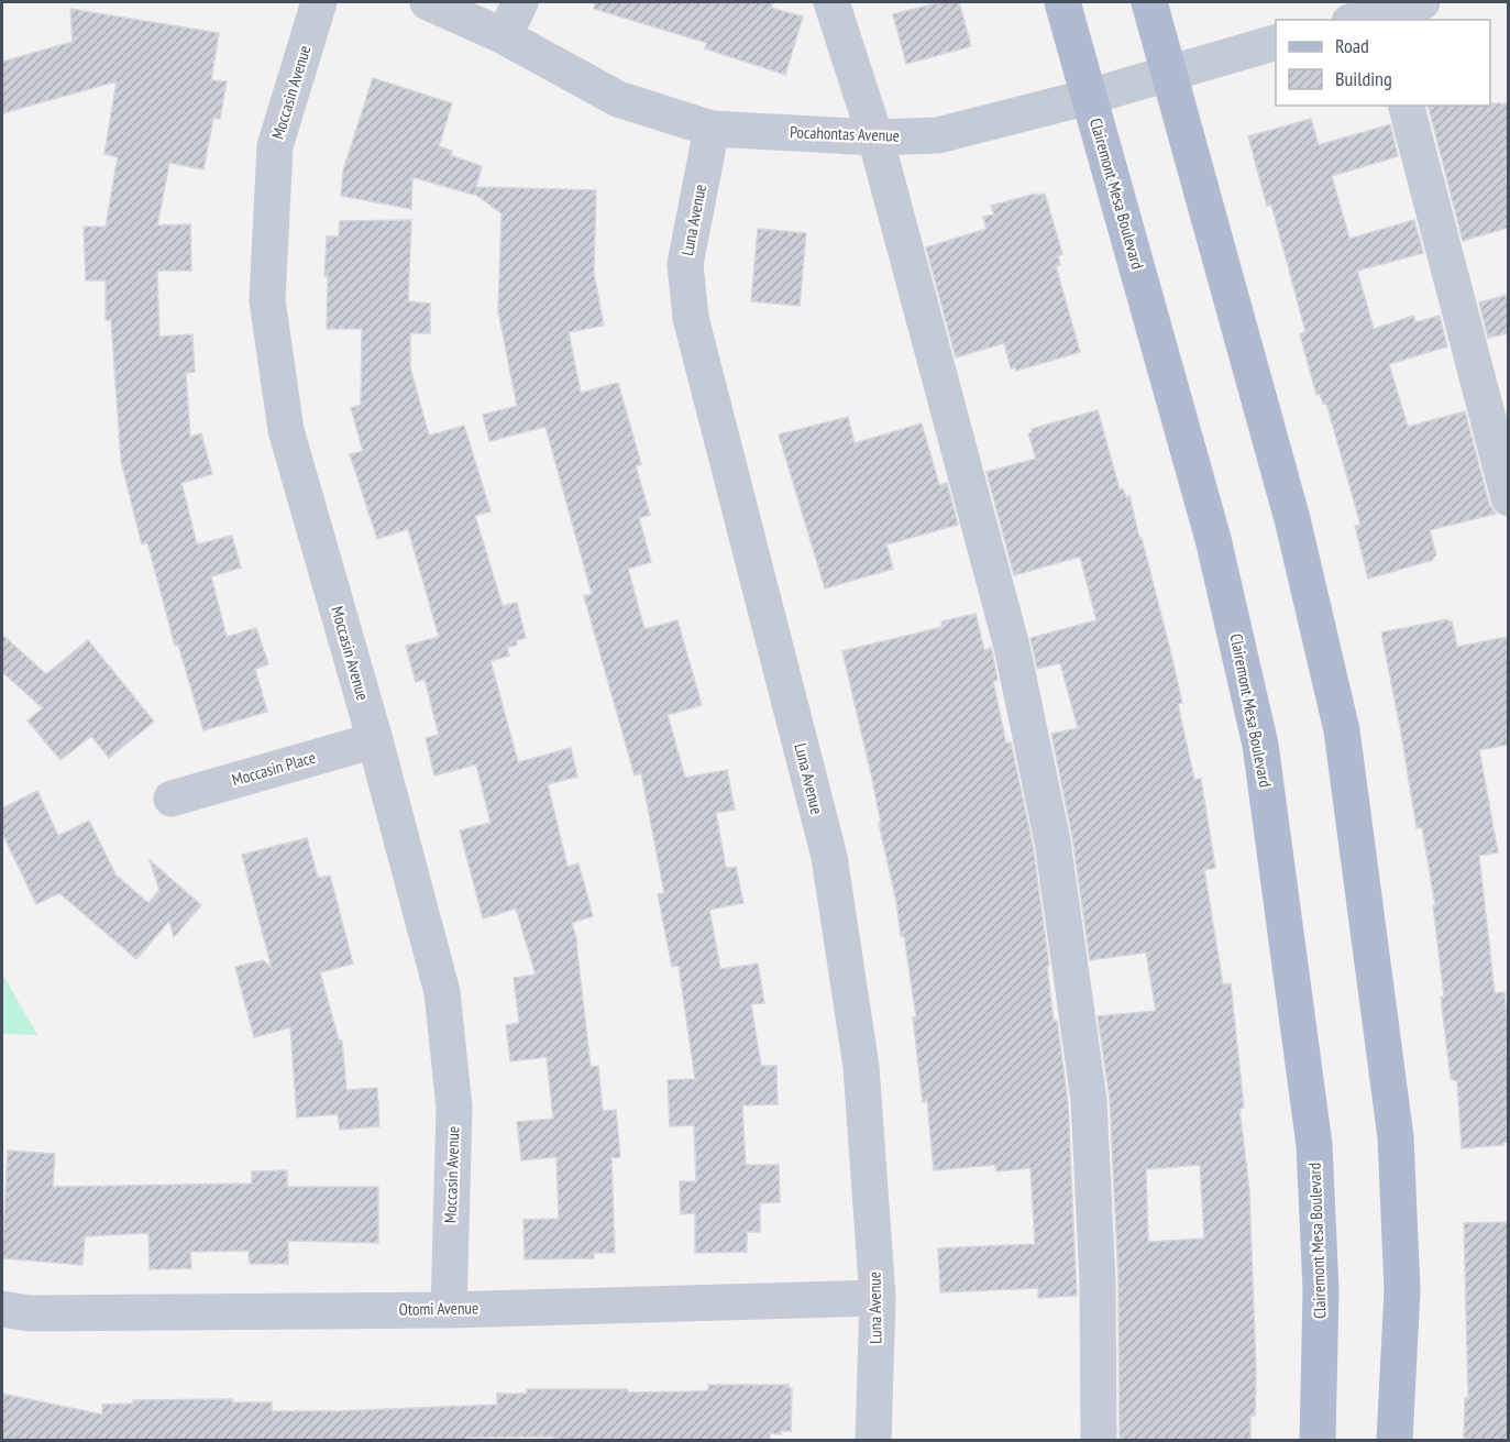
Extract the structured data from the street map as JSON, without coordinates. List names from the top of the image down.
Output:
{
  "streets": {
    "main road": ["Clairemont Mesa Boulevard"],
    "street": [
      "Moccasin Avenue",
      "Pocahontas Avenue",
      "Luna Avenue",
      "Moccasin Place",
      "Otomi Avenue"
    ]
  },
  "crossings": [
    ["Moccasin Avenue", "Moccasin Place"],
    ["Moccasin Avenue", "Otomi Avenue"],
    ["Pocahontas Avenue", "Clairemont Mesa Boulevard"],
    ["Pocahontas Avenue", "Luna Avenue"],
    ["Luna Avenue", "Otomi Avenue"]
  ],
  "legend": ["Road", "Building"]
}
